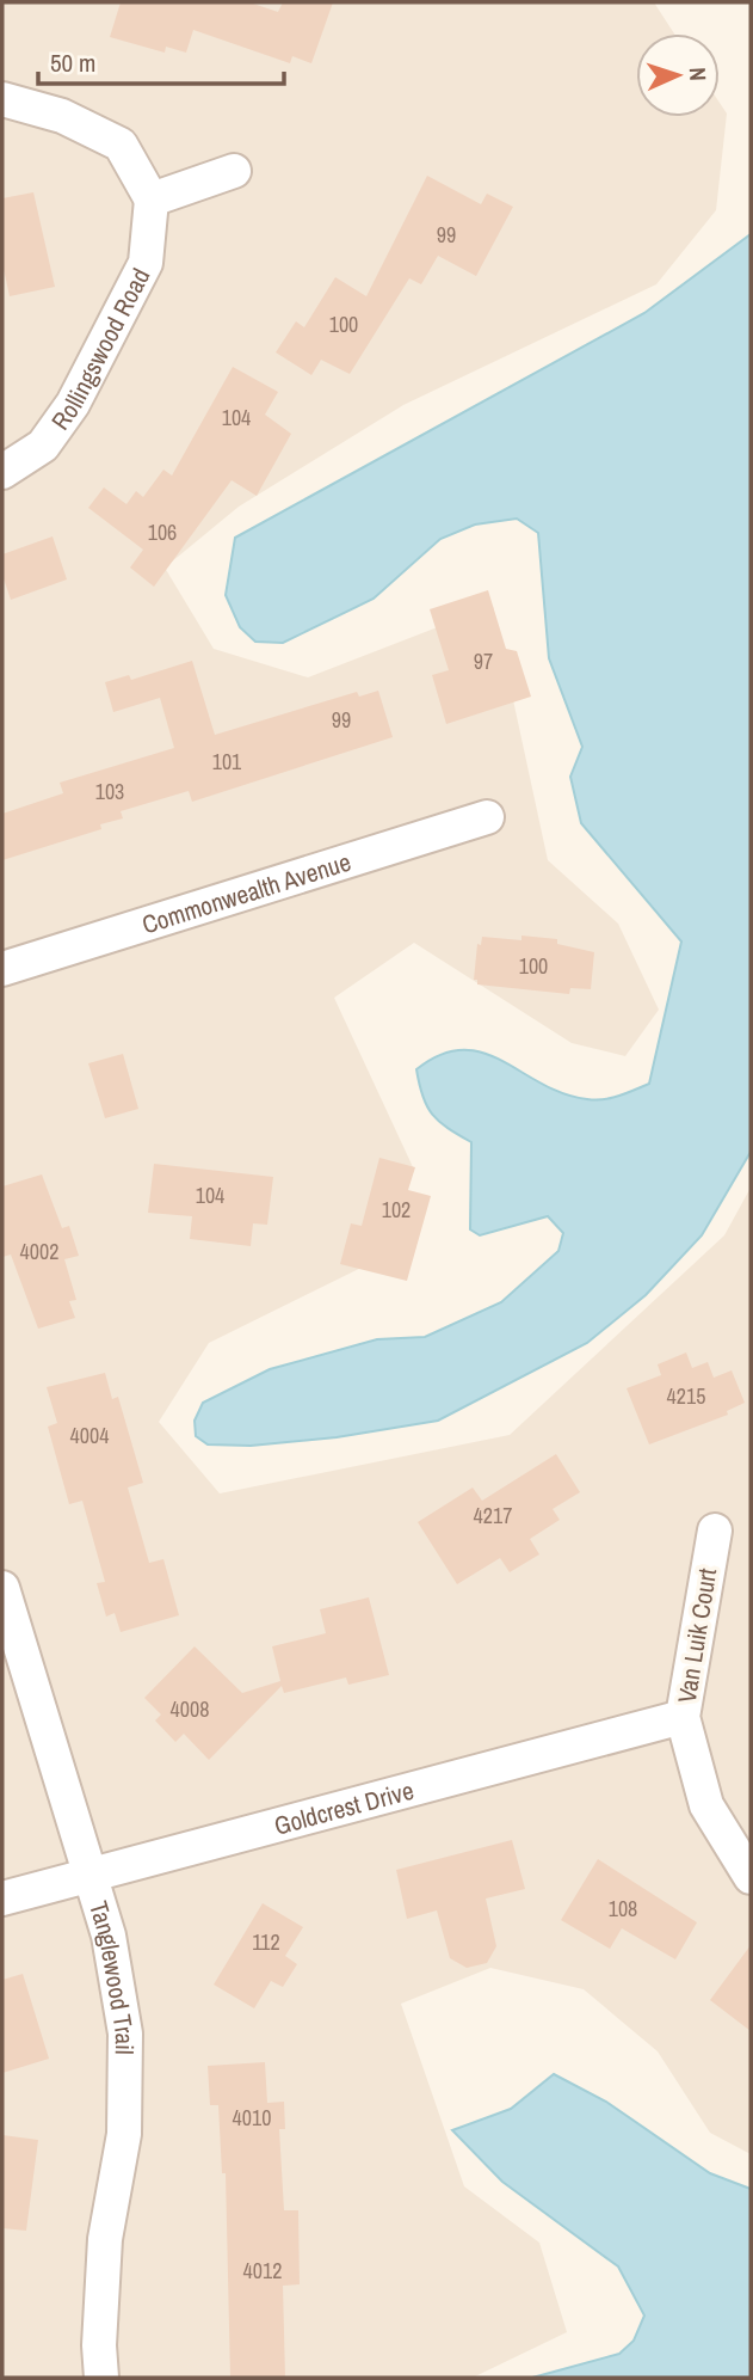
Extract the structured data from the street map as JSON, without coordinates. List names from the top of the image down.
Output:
{
  "streets": {
    "street": [
      "Rollingswood Road",
      "Commonwealth Avenue",
      "Van Luik Court",
      "Goldcrest Drive",
      "Tanglewood Trail"
    ]
  },
  "crossings": [
    ["Van Luik Court", "Goldcrest Drive"],
    ["Goldcrest Drive", "Tanglewood Trail"]
  ],
  "house_numbers": [
    "99",
    "100",
    "104",
    "106",
    "97",
    "99",
    "101",
    "103",
    "100",
    "104",
    "102",
    "4002",
    "4215",
    "4004",
    "4217",
    "4008",
    "108",
    "112",
    "4010",
    "4012"
  ],
  "scale_bar": "50 m",
  "north": "right"
}
